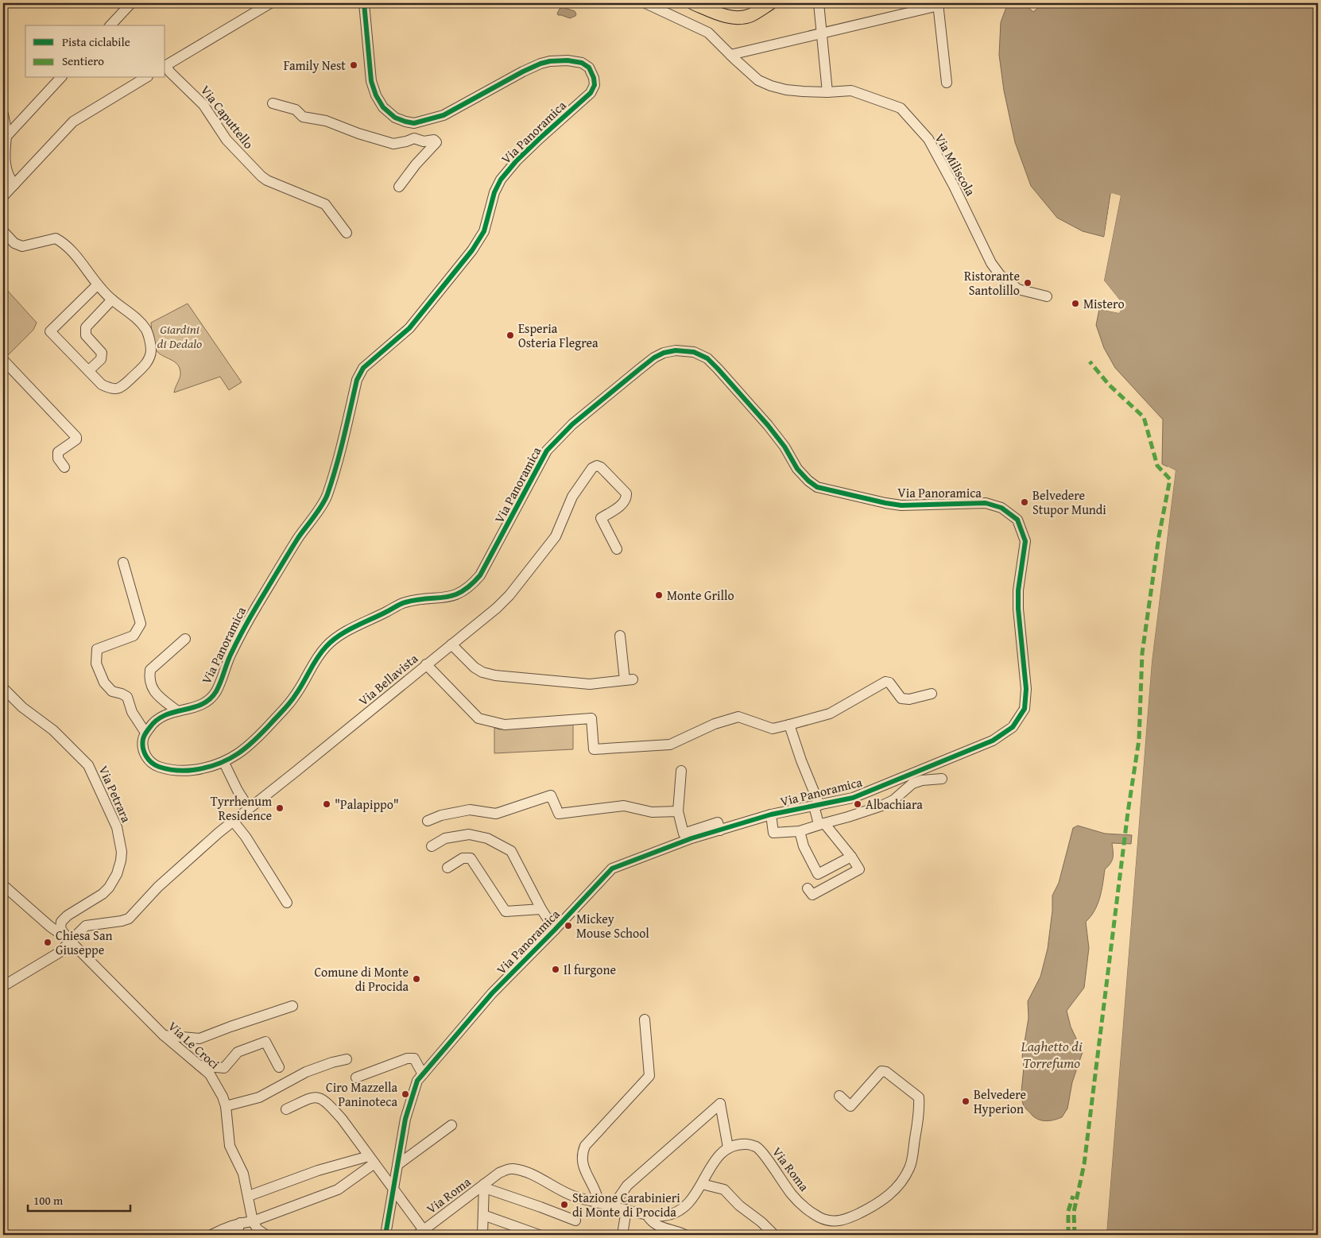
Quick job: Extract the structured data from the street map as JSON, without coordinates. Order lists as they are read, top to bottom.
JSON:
{
  "streets": {
    "street": [
      "Via Caputtello",
      "Via Panoramica",
      "Via Miliscola",
      "Via Bellavista",
      "Via Petrara",
      "Via Le Croci",
      "Via Roma"
    ]
  },
  "crossings": [
    ["Via Bellavista", "Via Petrara"],
    ["Via Bellavista", "Via Le Croci"],
    ["Via Petrara", "Via Le Croci"]
  ],
  "water": ["Laghetto di Torrefumo"],
  "parks": ["Giardini di Dedalo"],
  "places": [
    "Family Nest",
    "Ristorante Santolillo",
    "Mistero",
    "Esperia Osteria Flegrea",
    "Belvedere Stupor Mundi",
    "Monte Grillo",
    "\"Palapippo\"",
    "Albachiara",
    "Tyrrhenum Residence",
    "Mickey Mouse School",
    "Chiesa San Giuseppe",
    "Il furgone",
    "Comune di Monte di Procida",
    "Ciro Mazzella Paninoteca",
    "Belvedere Hyperion",
    "Stazione Carabinieri di Monte di Procida"
  ],
  "legend": ["Pista ciclabile", "Sentiero"],
  "scale_bar": "100 m"
}
